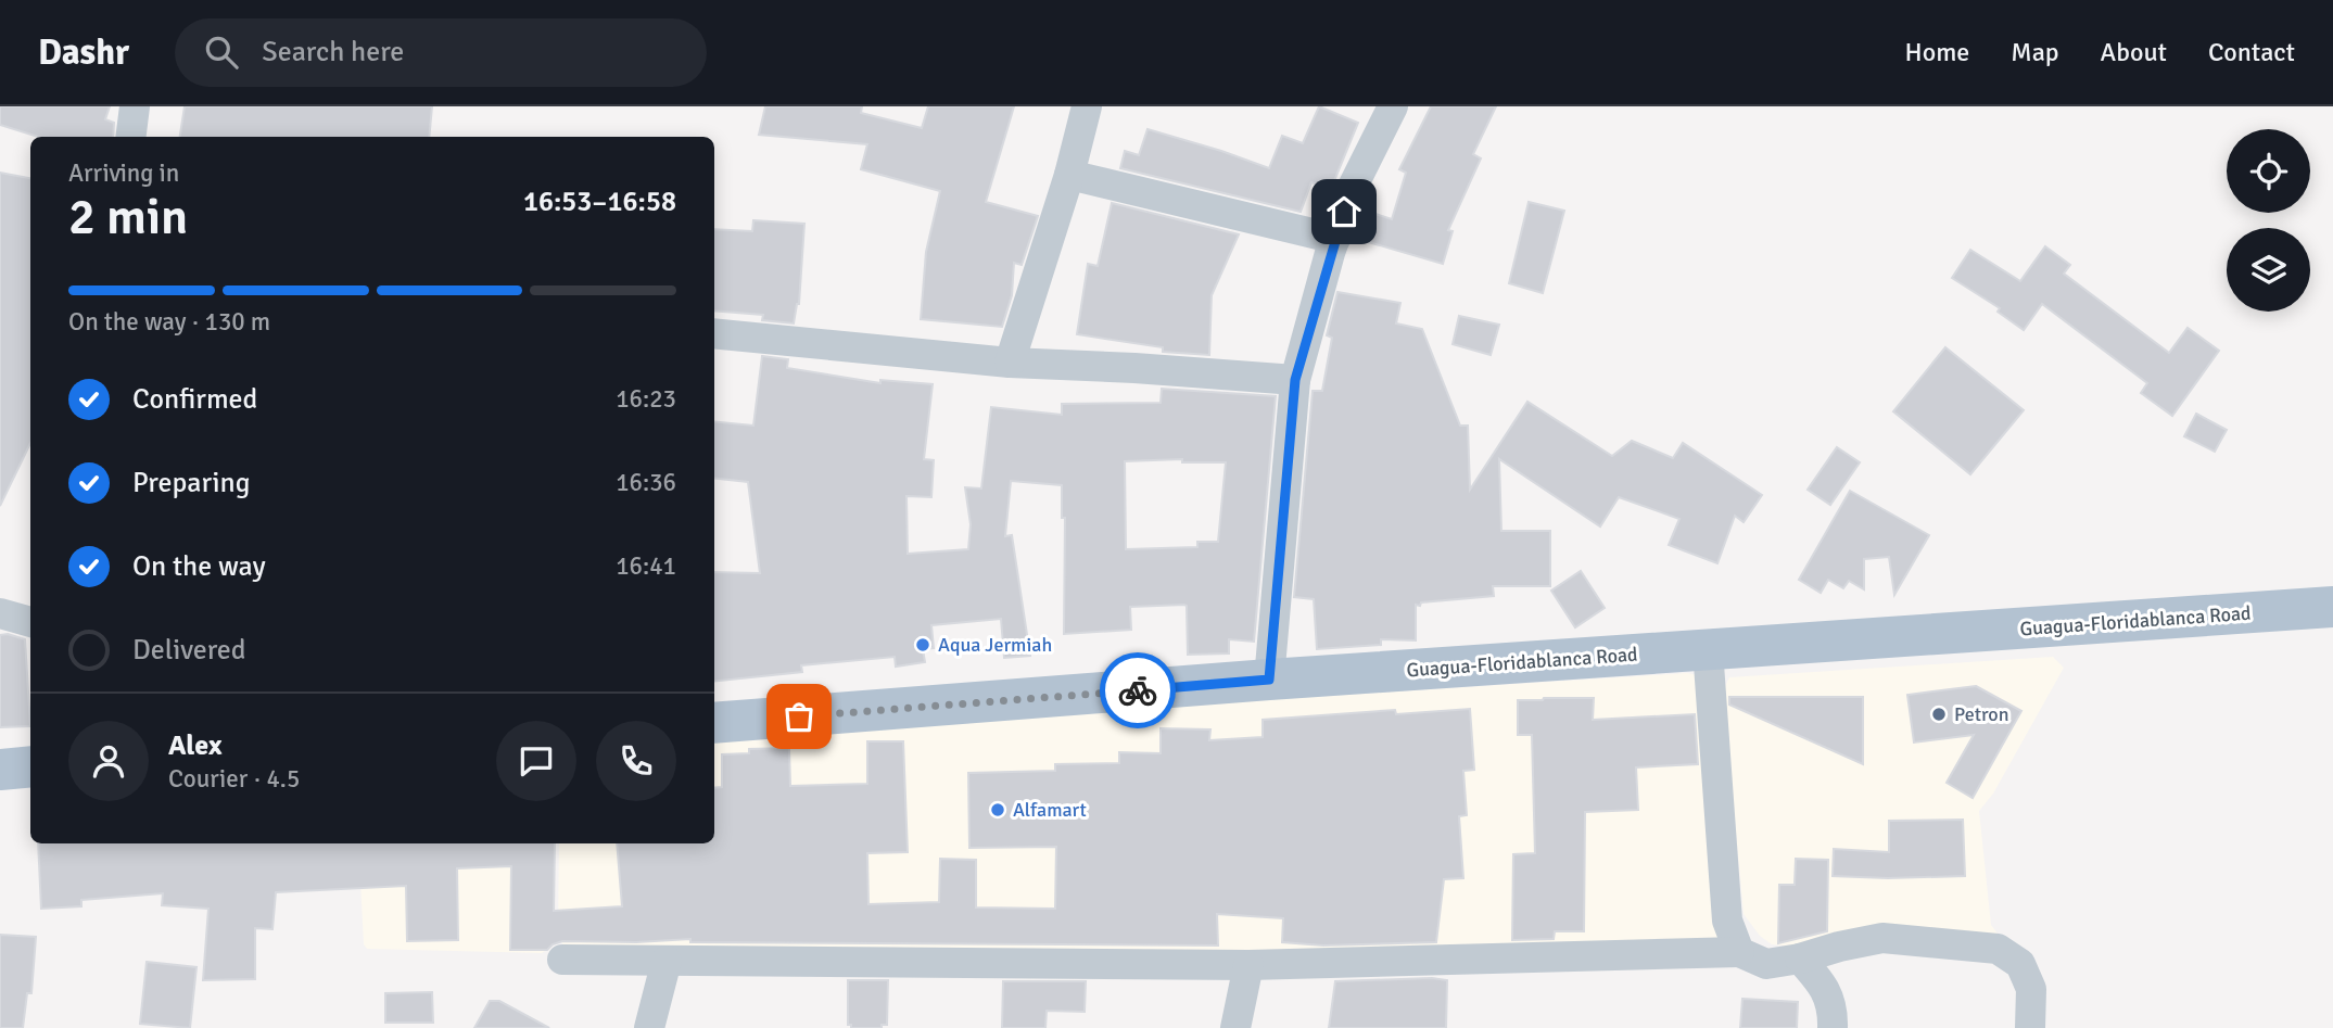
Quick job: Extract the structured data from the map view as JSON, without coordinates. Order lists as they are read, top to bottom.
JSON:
{
  "streets": {
    "main road": ["Guagua-Floridablanca Road"]
  },
  "places": ["Aqua Jermiah", "Petron", "Alfamart"],
  "page": {
    "header": "Dashr",
    "search": "Search here",
    "nav": [
      "Home",
      "Map",
      "About",
      "Contact"
    ],
    "heading": ["2 min", "Arriving in", "16:53–16:58"],
    "panel": ["Alex", "Courier · 4.5"],
    "bar": "On the way · 130 m",
    "list": [
      ["Confirmed", "16:23"],
      ["Preparing", "16:36"],
      ["On the way", "16:41"],
      "Delivered"
    ]
  }
}
